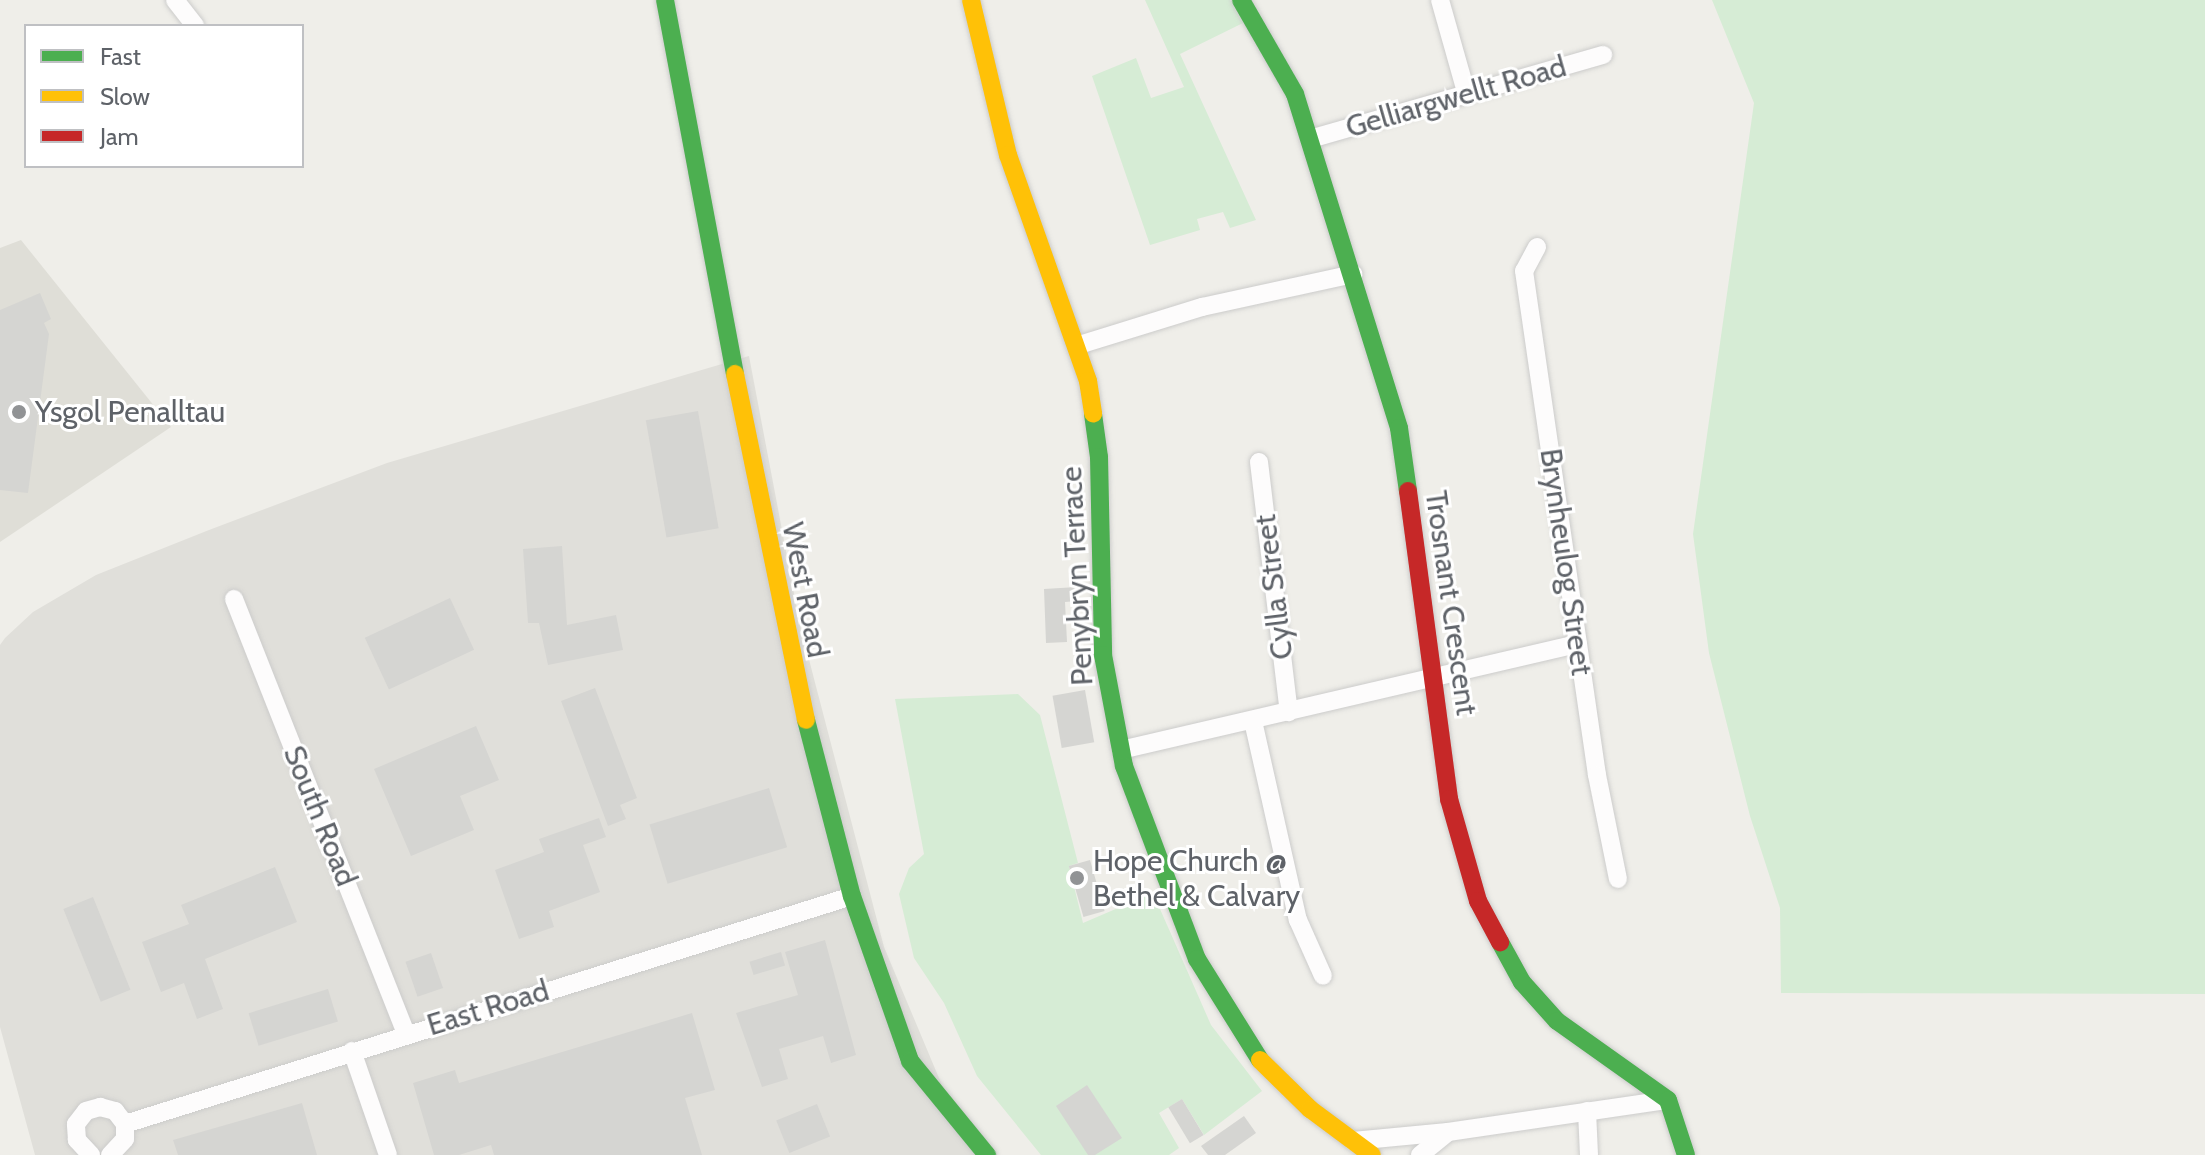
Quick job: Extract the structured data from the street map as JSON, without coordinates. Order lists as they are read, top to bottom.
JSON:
{
  "streets": {
    "street": [
      "Gelliargwellt Road",
      "Brynheulog Street",
      "Penybryn Terrace",
      "Cylla Street",
      "West Road",
      "Trosnant Crescent",
      "South Road",
      "East Road"
    ]
  },
  "crossings": [
    ["Gelliargwellt Road", "Trosnant Crescent"],
    ["West Road", "East Road"],
    ["South Road", "East Road"]
  ],
  "places": ["Ysgol Penalltau", "Hope Church @ Bethel & Calvary"],
  "legend": ["Fast", "Slow", "Jam"]
}
